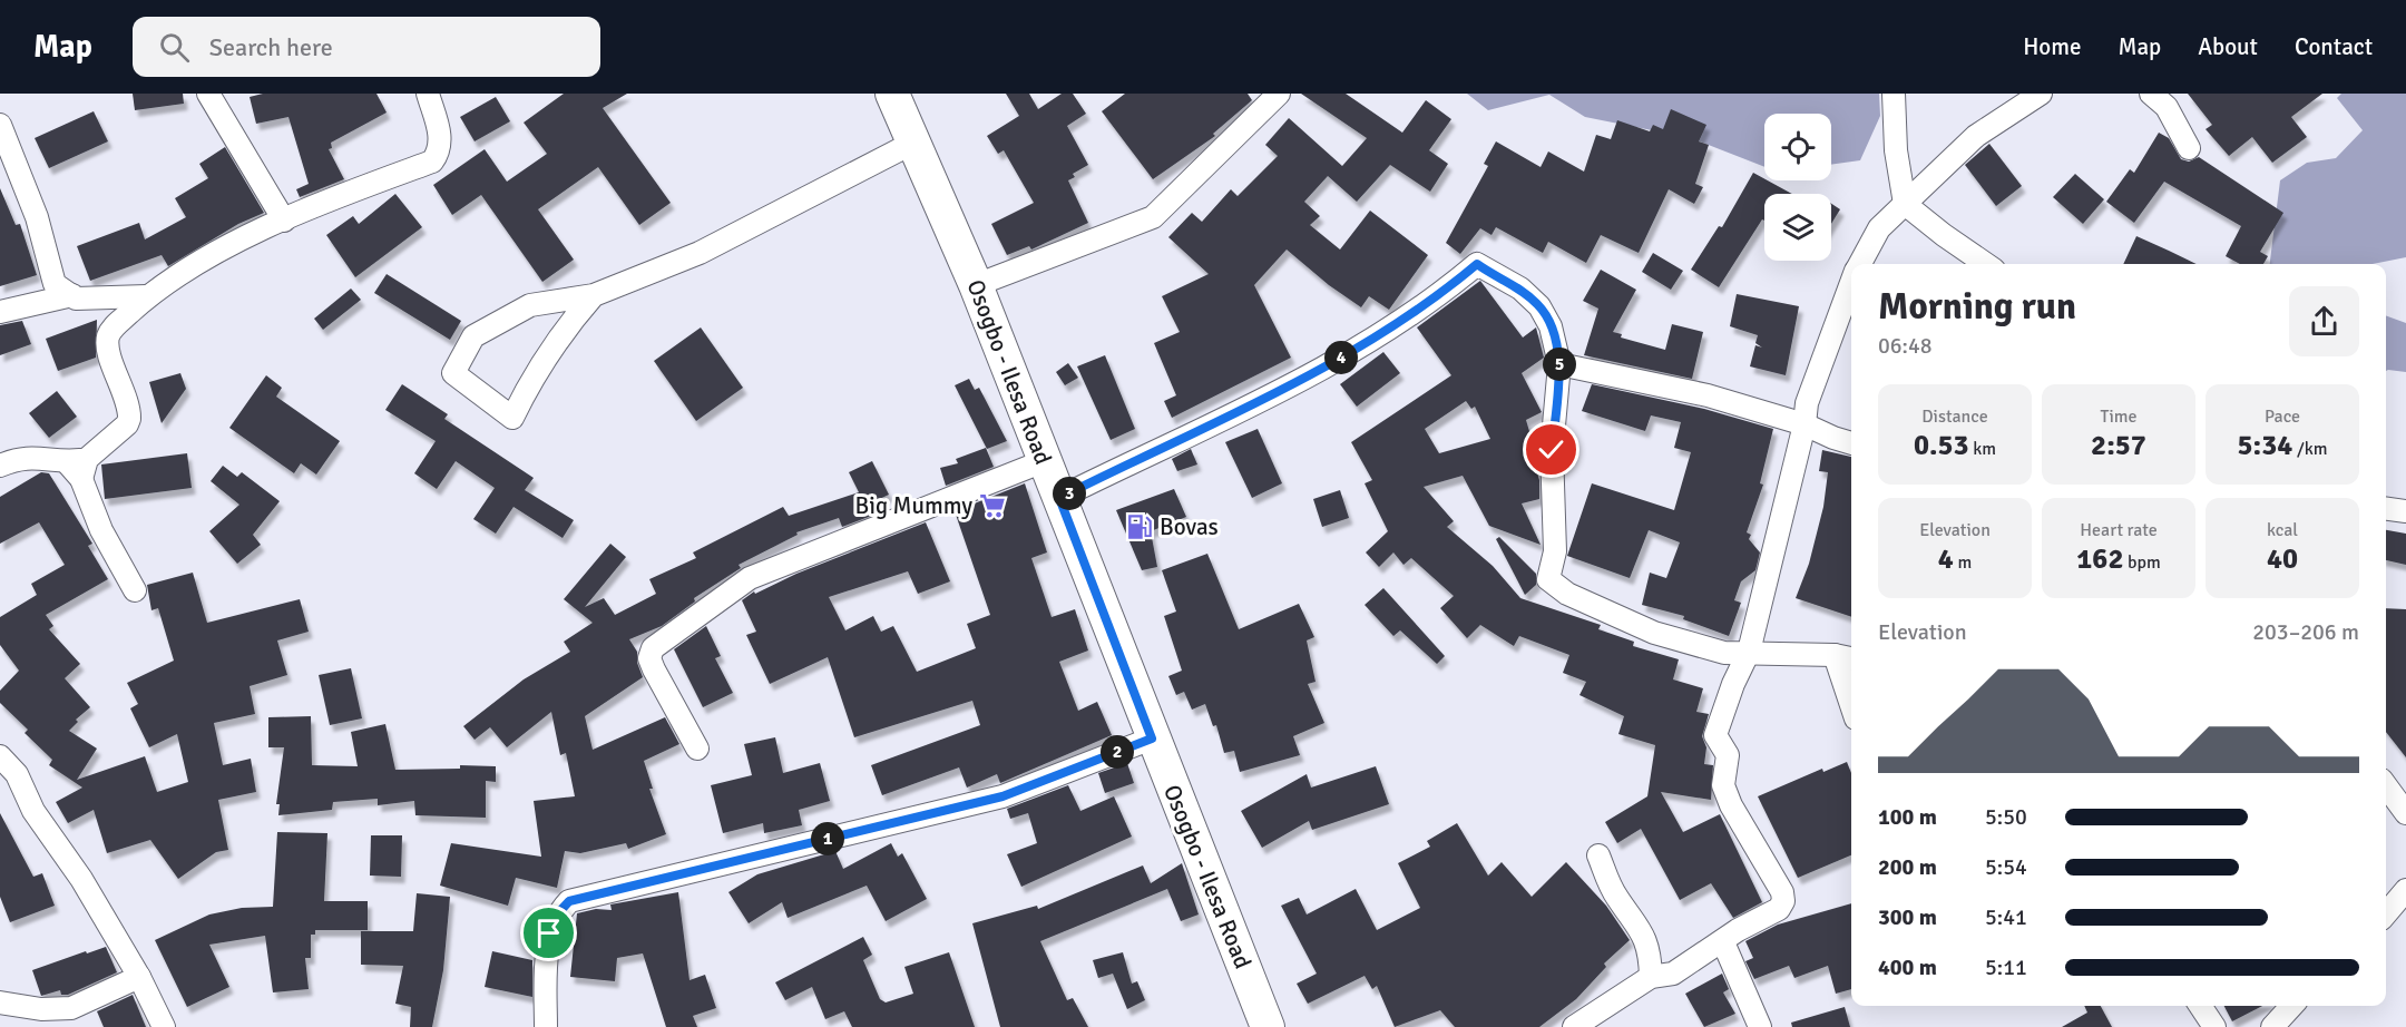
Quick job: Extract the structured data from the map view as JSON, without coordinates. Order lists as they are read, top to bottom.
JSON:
{
  "streets": {
    "main road": ["Osogbo - Ilesa Road"]
  },
  "places": {
    "supermarket": ["Big Mummy"],
    "fuel station": ["Bovas"]
  },
  "page": {
    "header": "Map",
    "search": "Search here",
    "nav": [
      "Home",
      "Map",
      "About",
      "Contact"
    ],
    "heading": ["Morning run", "06:48"],
    "pins": [
      "4",
      "5",
      "3",
      "2",
      "1"
    ],
    "stats": [
      ["Distance", "0.53 km"],
      ["Time", "2:57"],
      ["Pace", "5:34 /km"],
      ["Elevation", "4 m"],
      ["Heart rate", "162 bpm"],
      ["kcal", "40"]
    ],
    "chart": ["Elevation", "203–206 m"],
    "list": [
      {
        "name": "100 m",
        "note": "5:50"
      },
      {
        "name": "200 m",
        "note": "5:54"
      },
      {
        "name": "300 m",
        "note": "5:41"
      },
      {
        "name": "400 m",
        "note": "5:11"
      }
    ]
  }
}
